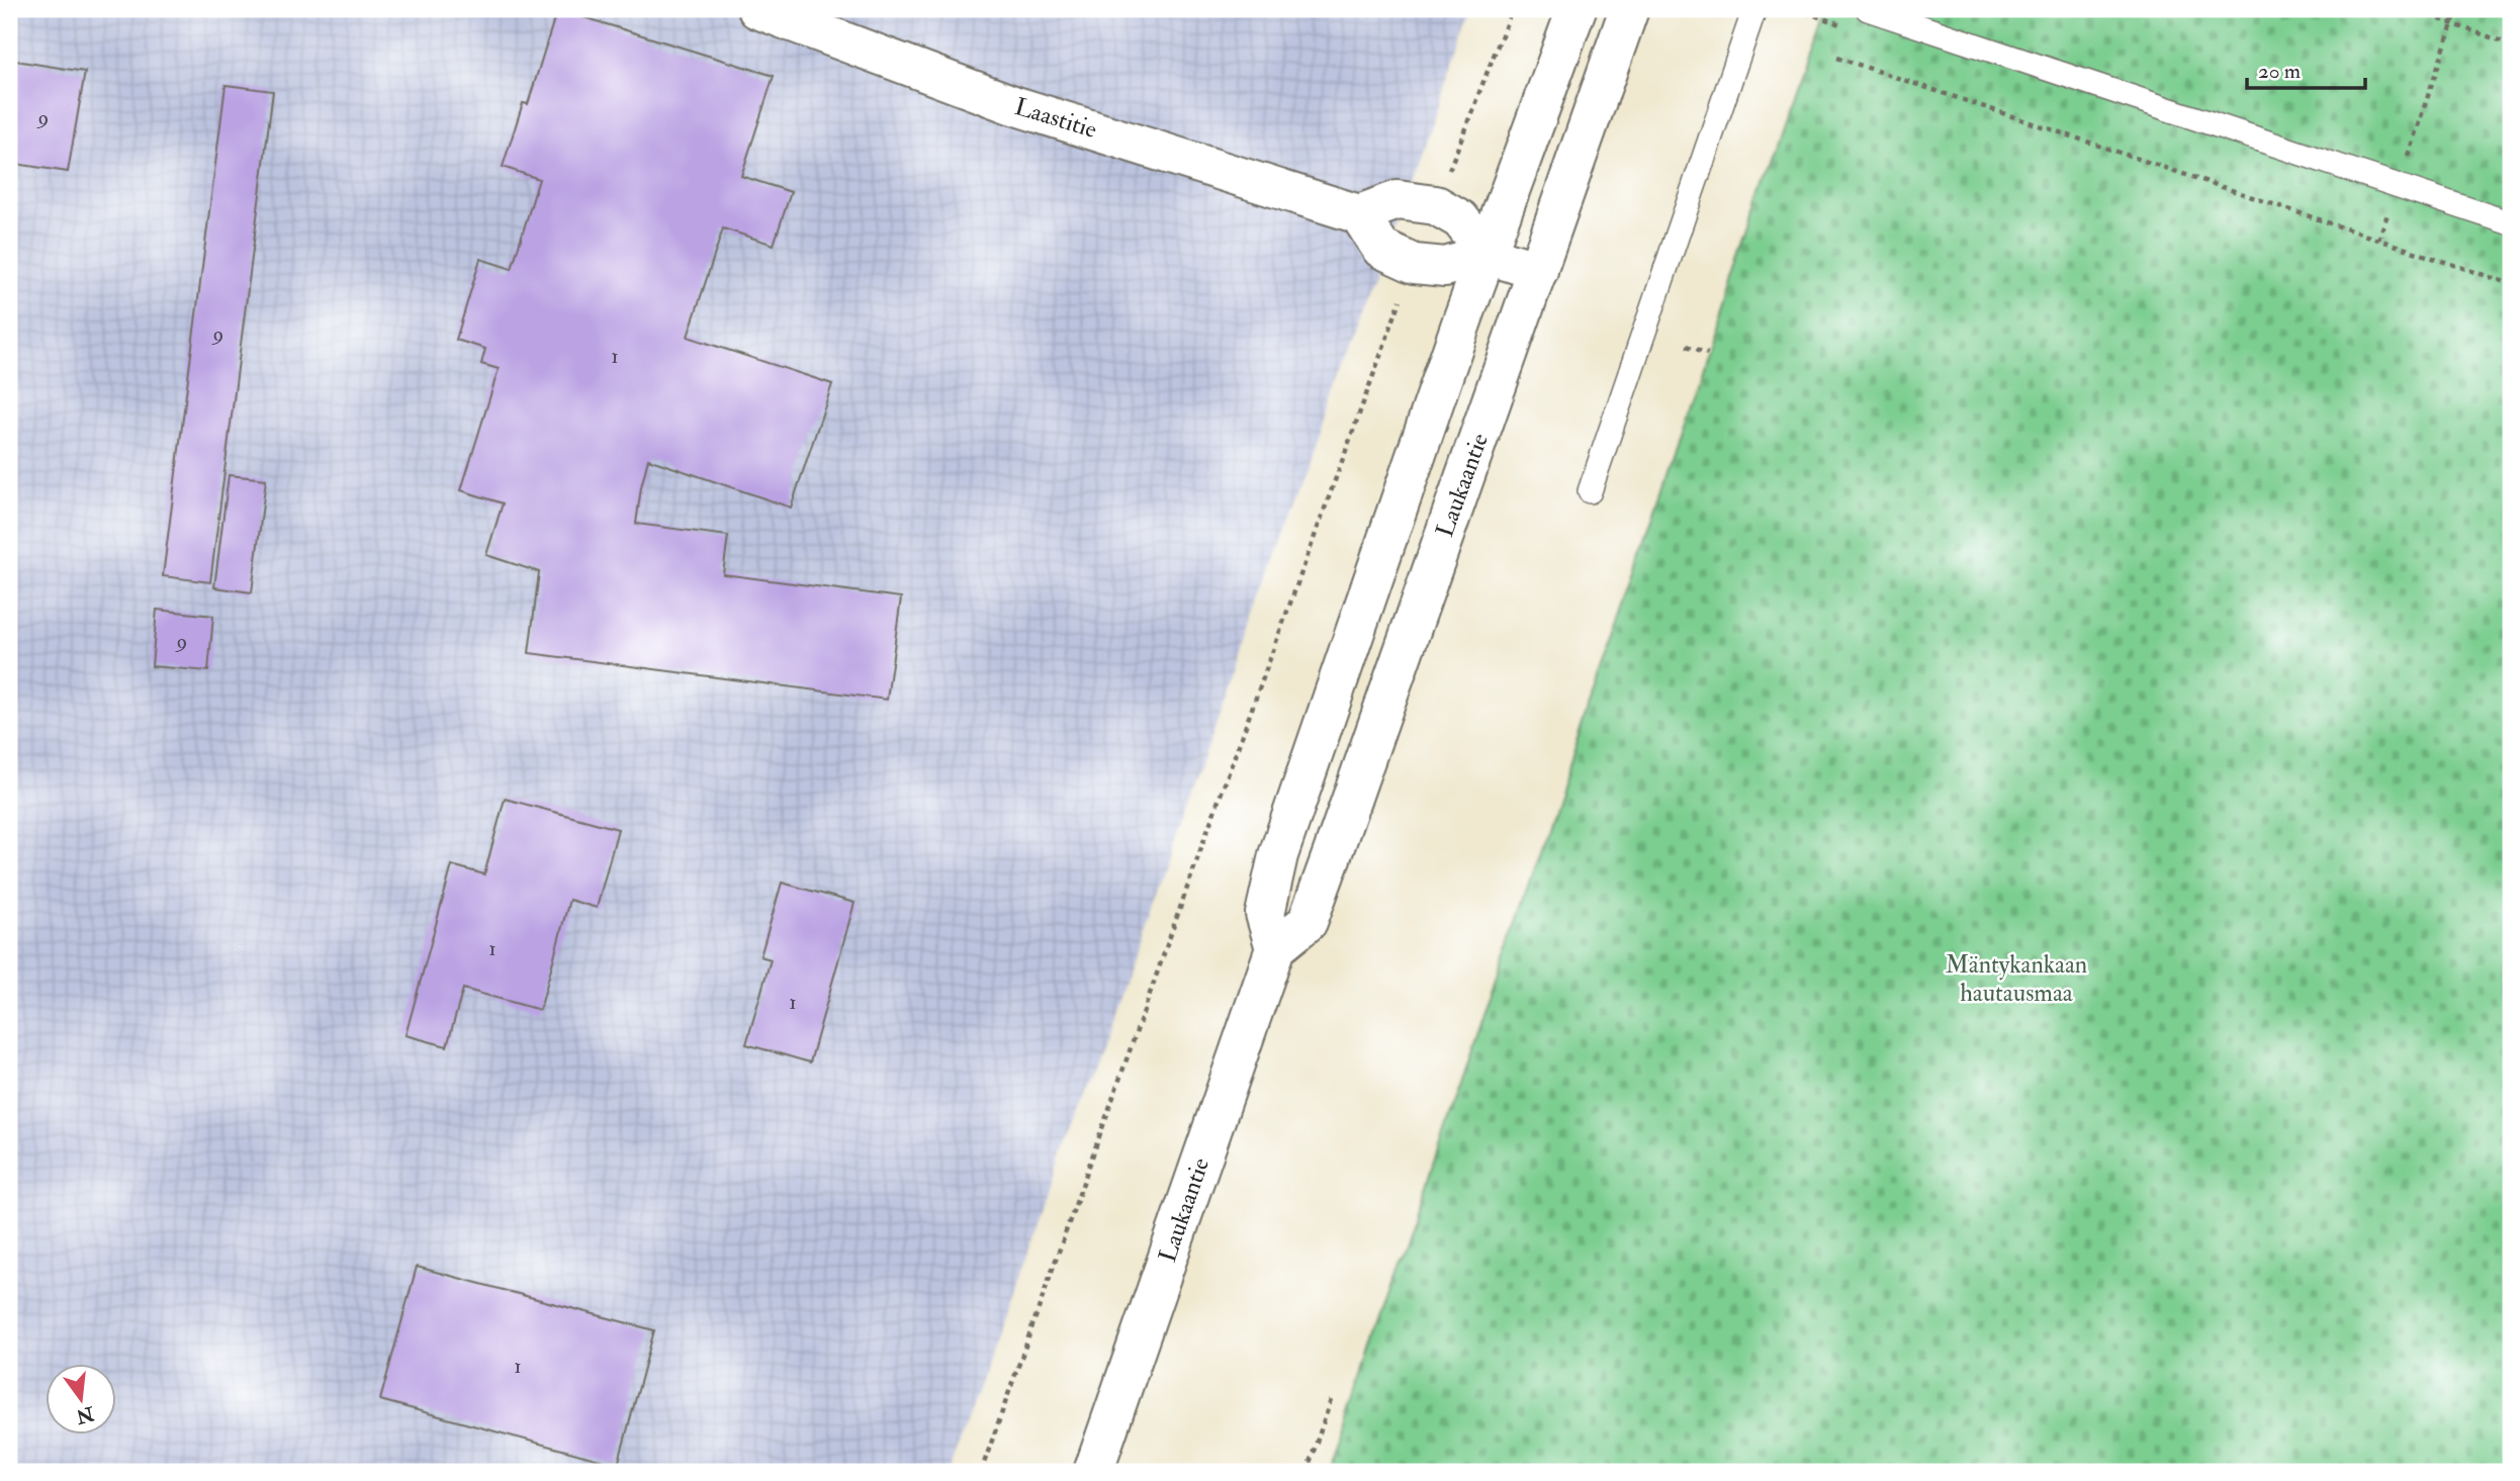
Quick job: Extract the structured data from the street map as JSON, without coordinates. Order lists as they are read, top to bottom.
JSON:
{
  "streets": {
    "main road": ["Laastitie", "Laukaantie"]
  },
  "parks": ["Mäntykankaan hautausmaa"],
  "house_numbers": [
    "9",
    "9",
    "1",
    "9",
    "1",
    "1",
    "1"
  ],
  "scale_bar": "20 m",
  "north": "bottom"
}
